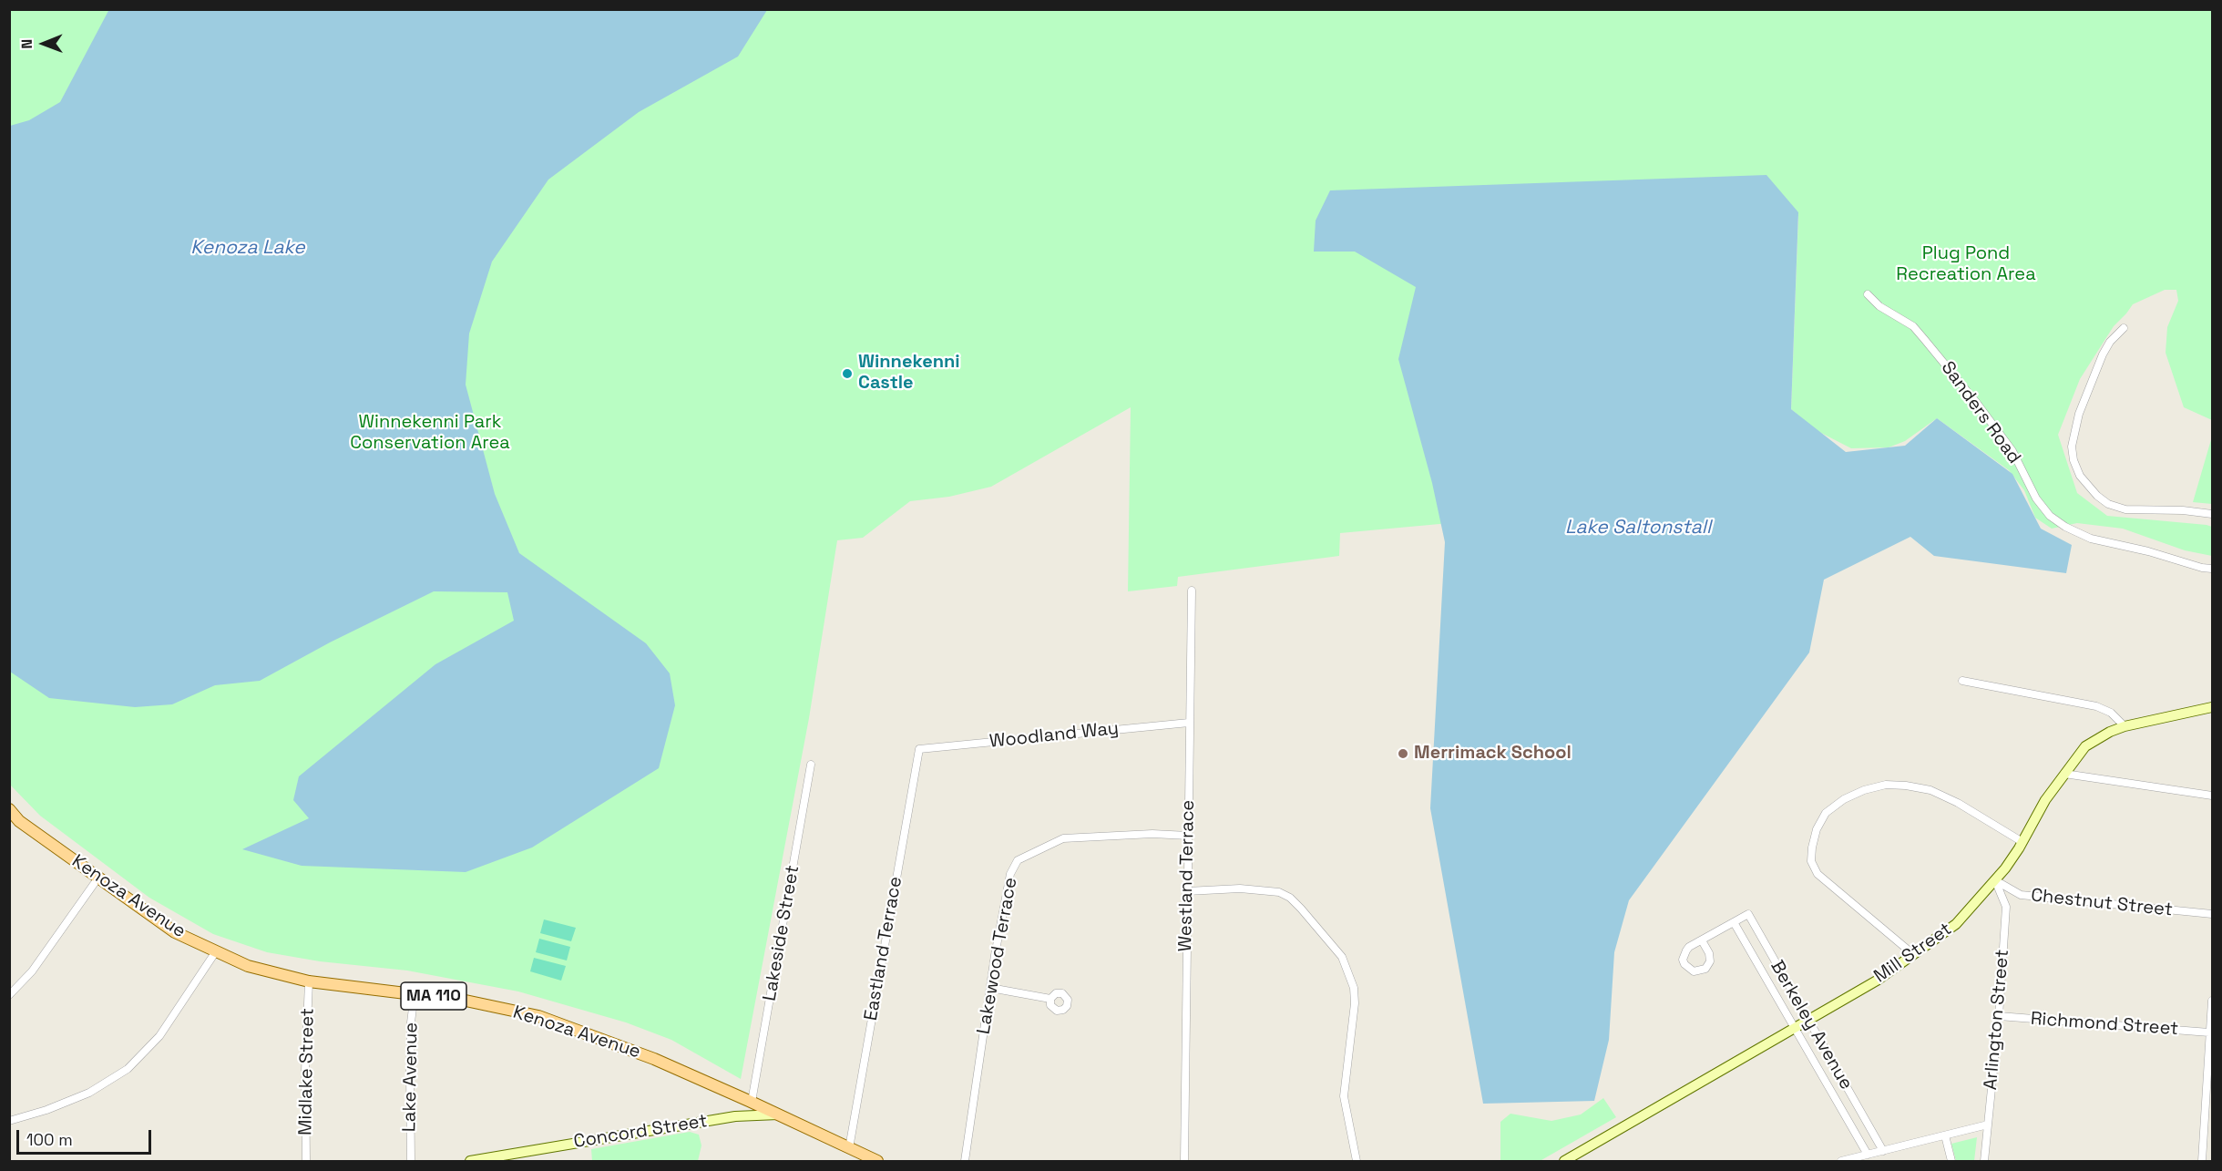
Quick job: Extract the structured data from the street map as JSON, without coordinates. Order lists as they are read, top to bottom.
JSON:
{
  "streets": {
    "main road": [
      "Kenoza Avenue",
      "Mill Street",
      "MA 110",
      "Concord Street"
    ],
    "street": [
      "Sanders Road",
      "Woodland Way",
      "Westland Terrace",
      "Chestnut Street",
      "Lakeside Street",
      "Eastland Terrace",
      "Lakewood Terrace",
      "Arlington Street",
      "Richmond Street",
      "Berkeley Avenue",
      "Midlake Street",
      "Lake Avenue"
    ]
  },
  "crossings": [
    ["Woodland Way", "Westland Terrace"],
    ["Woodland Way", "Eastland Terrace"],
    ["Westland Terrace", "Lakewood Terrace"],
    ["Kenoza Avenue", "Lakeside Street"],
    ["Kenoza Avenue", "Eastland Terrace"],
    ["Kenoza Avenue", "Midlake Street"],
    ["Kenoza Avenue", "Lake Avenue"],
    ["Kenoza Avenue", "Concord Street"],
    ["Chestnut Street", "Mill Street"],
    ["Chestnut Street", "Arlington Street"],
    ["Mill Street", "Arlington Street"],
    ["Mill Street", "Berkeley Avenue"],
    ["Arlington Street", "Richmond Street"]
  ],
  "water": ["Kenoza Lake", "Lake Saltonstall"],
  "parks": ["Plug Pond Recreation Area", "Winnekenni Park Conservation Area"],
  "places": ["Winnekenni Castle", "Merrimack School"],
  "scale_bar": "100 m",
  "north": "left"
}
